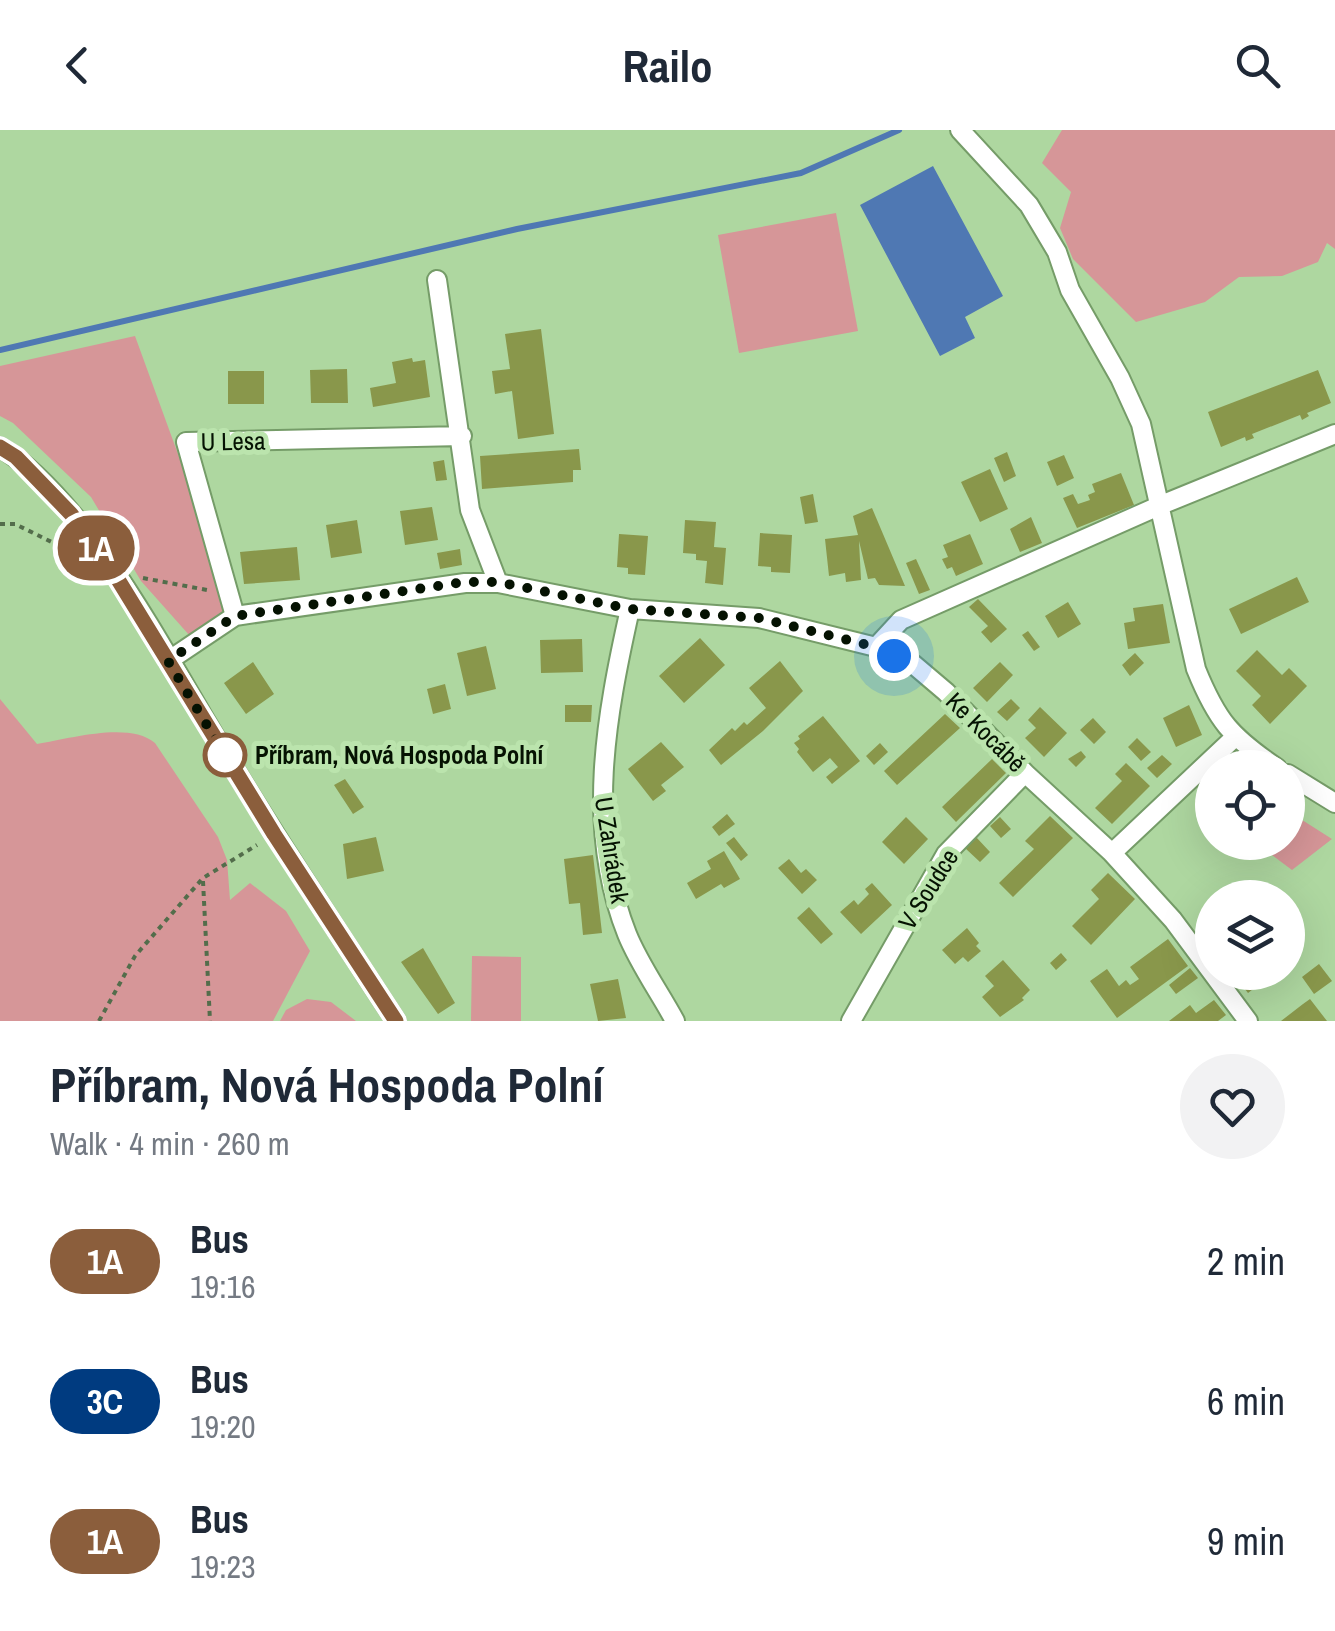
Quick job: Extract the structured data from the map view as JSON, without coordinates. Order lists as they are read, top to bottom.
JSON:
{
  "streets": {
    "street": [
      "U Lesa",
      "Ke Kocábě",
      "U Zahrádek",
      "V Soudce"
    ]
  },
  "crossings": [
    ["U Lesa", "Ke Kocábě"],
    ["Ke Kocábě", "U Zahrádek"],
    ["Ke Kocábě", "V Soudce"]
  ],
  "places": ["Příbram, Nová Hospoda Polní"],
  "lines": ["bus line 1A"],
  "page": {
    "header": "Railo",
    "on_map": "1A",
    "heading": ["Příbram, Nová Hospoda Polní", "Walk · 4 min · 260 m"],
    "list": [
      {
        "mark": "1A",
        "name": "Bus",
        "note": "19:16",
        "value": "2 min"
      },
      {
        "mark": "3C",
        "name": "Bus",
        "note": "19:20",
        "value": "6 min"
      },
      {
        "mark": "1A",
        "name": "Bus",
        "note": "19:23",
        "value": "9 min"
      }
    ]
  }
}
